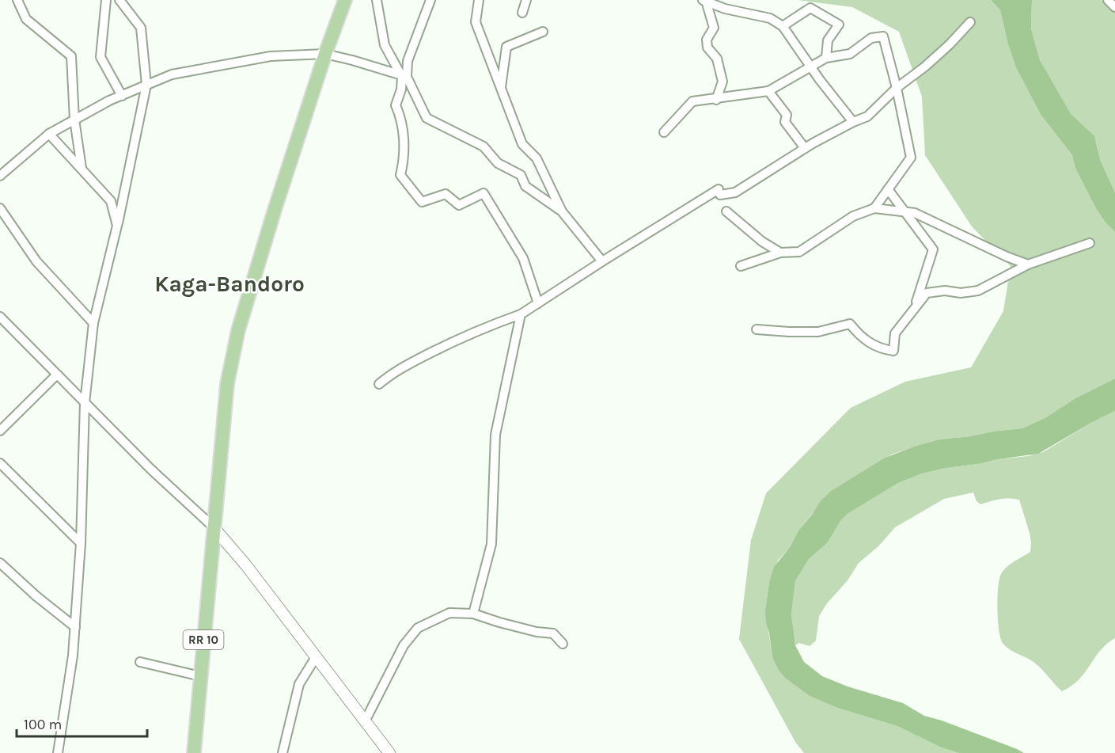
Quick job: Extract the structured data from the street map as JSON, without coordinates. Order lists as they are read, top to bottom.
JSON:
{
  "streets": {
    "main road": ["RR 10"]
  },
  "districts": ["Kaga-Bandoro"],
  "scale_bar": "100 m"
}
